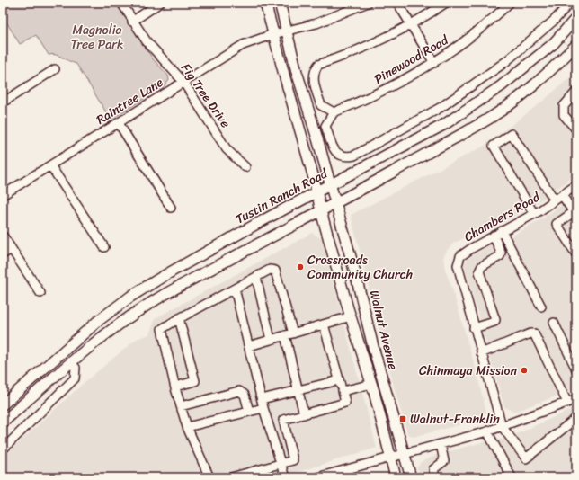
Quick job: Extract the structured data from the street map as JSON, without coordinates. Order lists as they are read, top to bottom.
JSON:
{
  "streets": {
    "main road": ["Tustin Ranch Road", "Walnut Avenue"],
    "street": [
      "Pinewood Road",
      "Fig Tree Drive",
      "Raintree Lane",
      "Chambers Road"
    ]
  },
  "crossings": [
    ["Fig Tree Drive", "Raintree Lane"],
    ["Raintree Lane", "Walnut Avenue"],
    ["Tustin Ranch Road", "Walnut Avenue"]
  ],
  "parks": ["Magnolia Tree Park"],
  "places": {
    "other": ["Crossroads Community Church", "Chinmaya Mission"],
    "transit": ["Walnut-Franklin"]
  }
}
